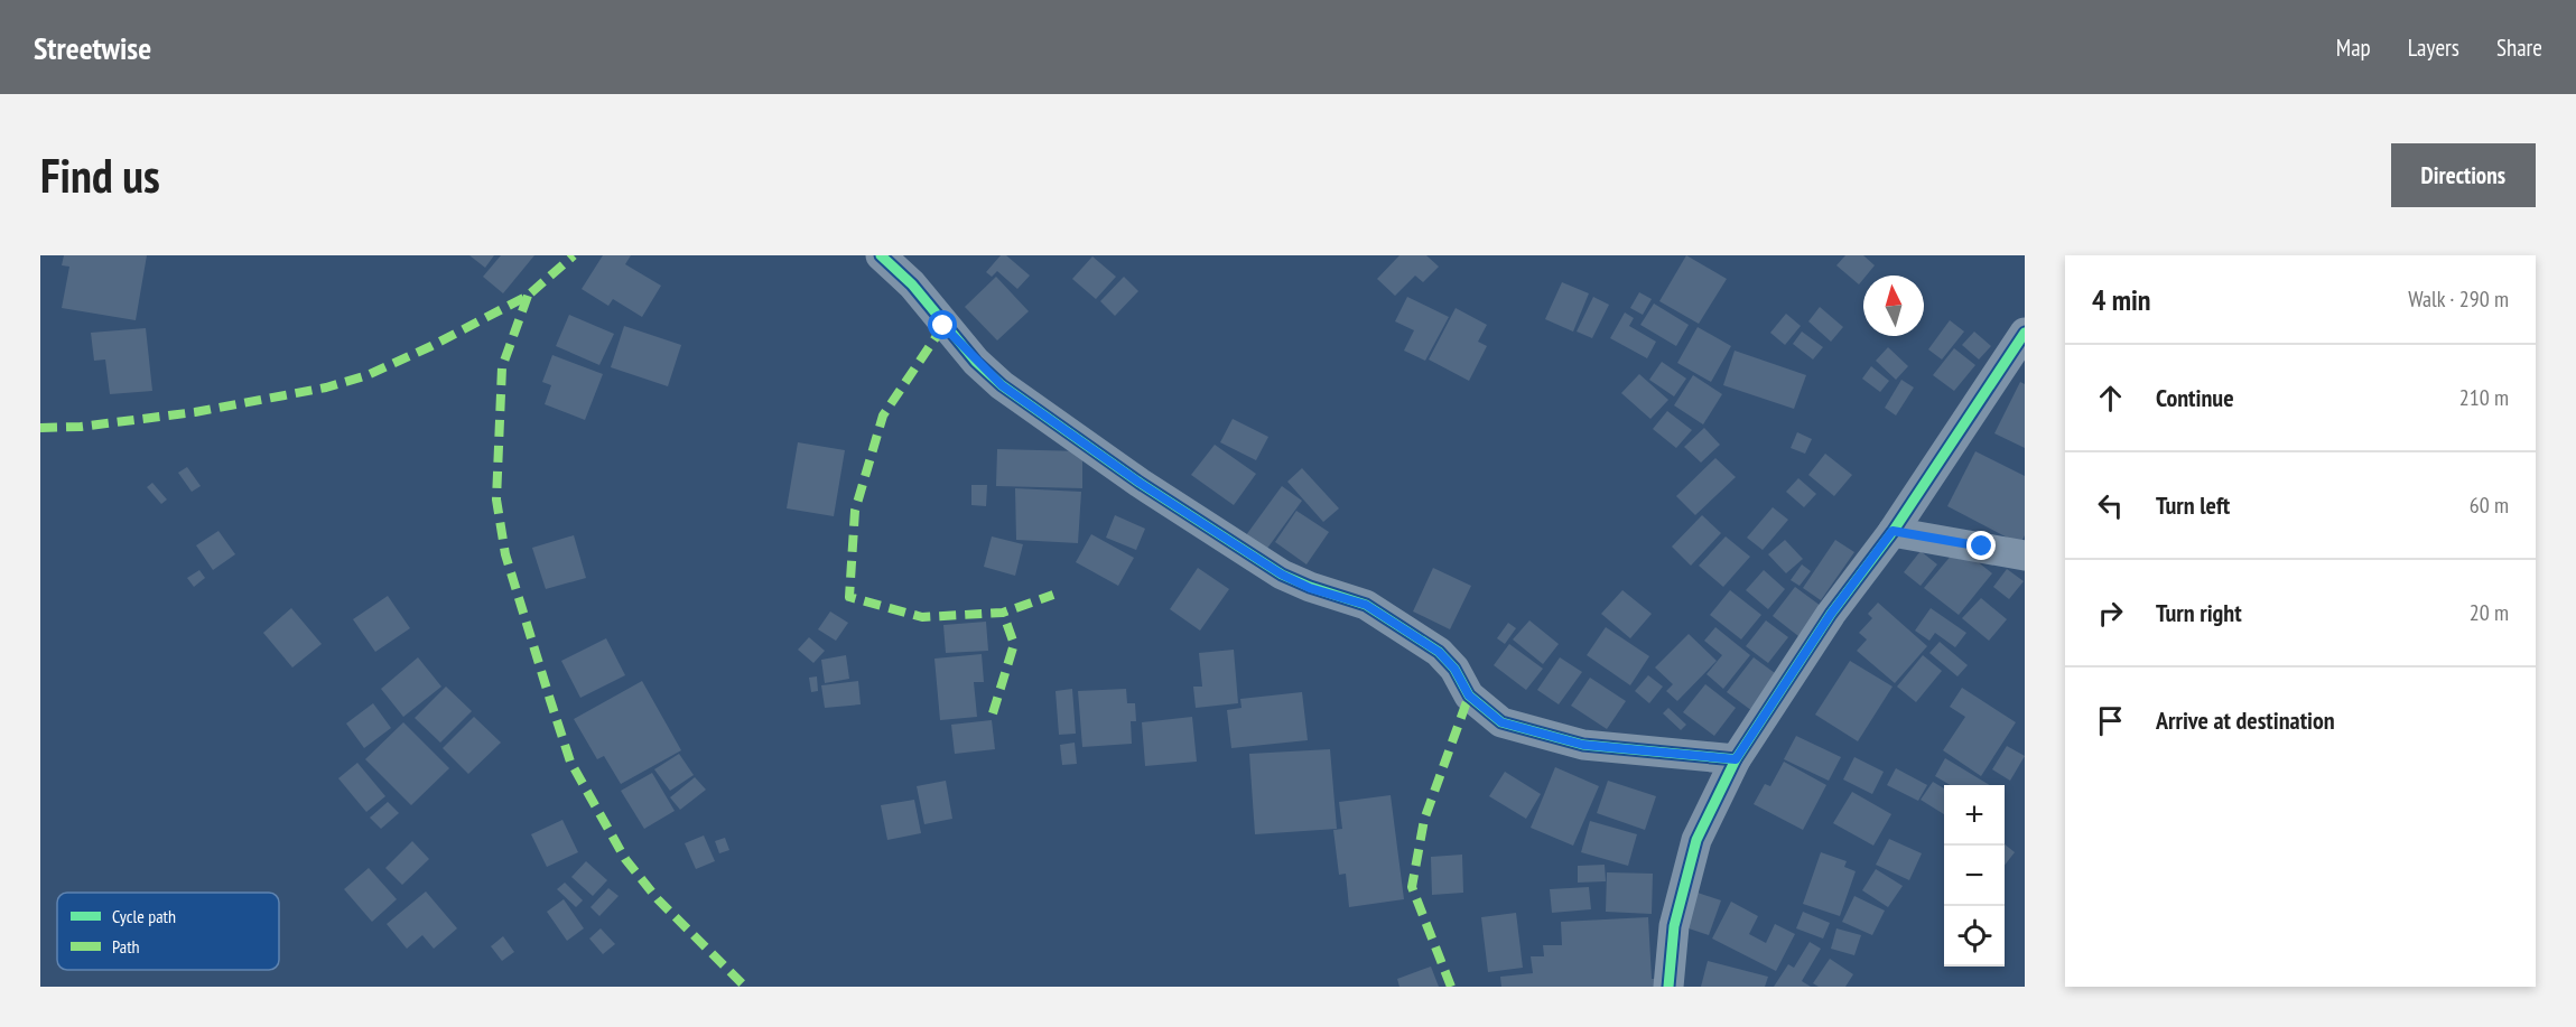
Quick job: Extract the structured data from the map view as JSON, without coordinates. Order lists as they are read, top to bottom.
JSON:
{
  "legend": ["Cycle path", "Path"],
  "north": "top",
  "page": {
    "header": "Streetwise",
    "nav": ["Map", "Layers", "Share"],
    "buttons": "Directions",
    "title": "Find us",
    "heading": ["4 min", "Walk · 290 m"],
    "list": [
      ["Continue", "210 m"],
      ["Turn left", "60 m"],
      ["Turn right", "20 m"],
      "Arrive at destination"
    ],
    "map_buttons": ["+", "−"]
  }
}
